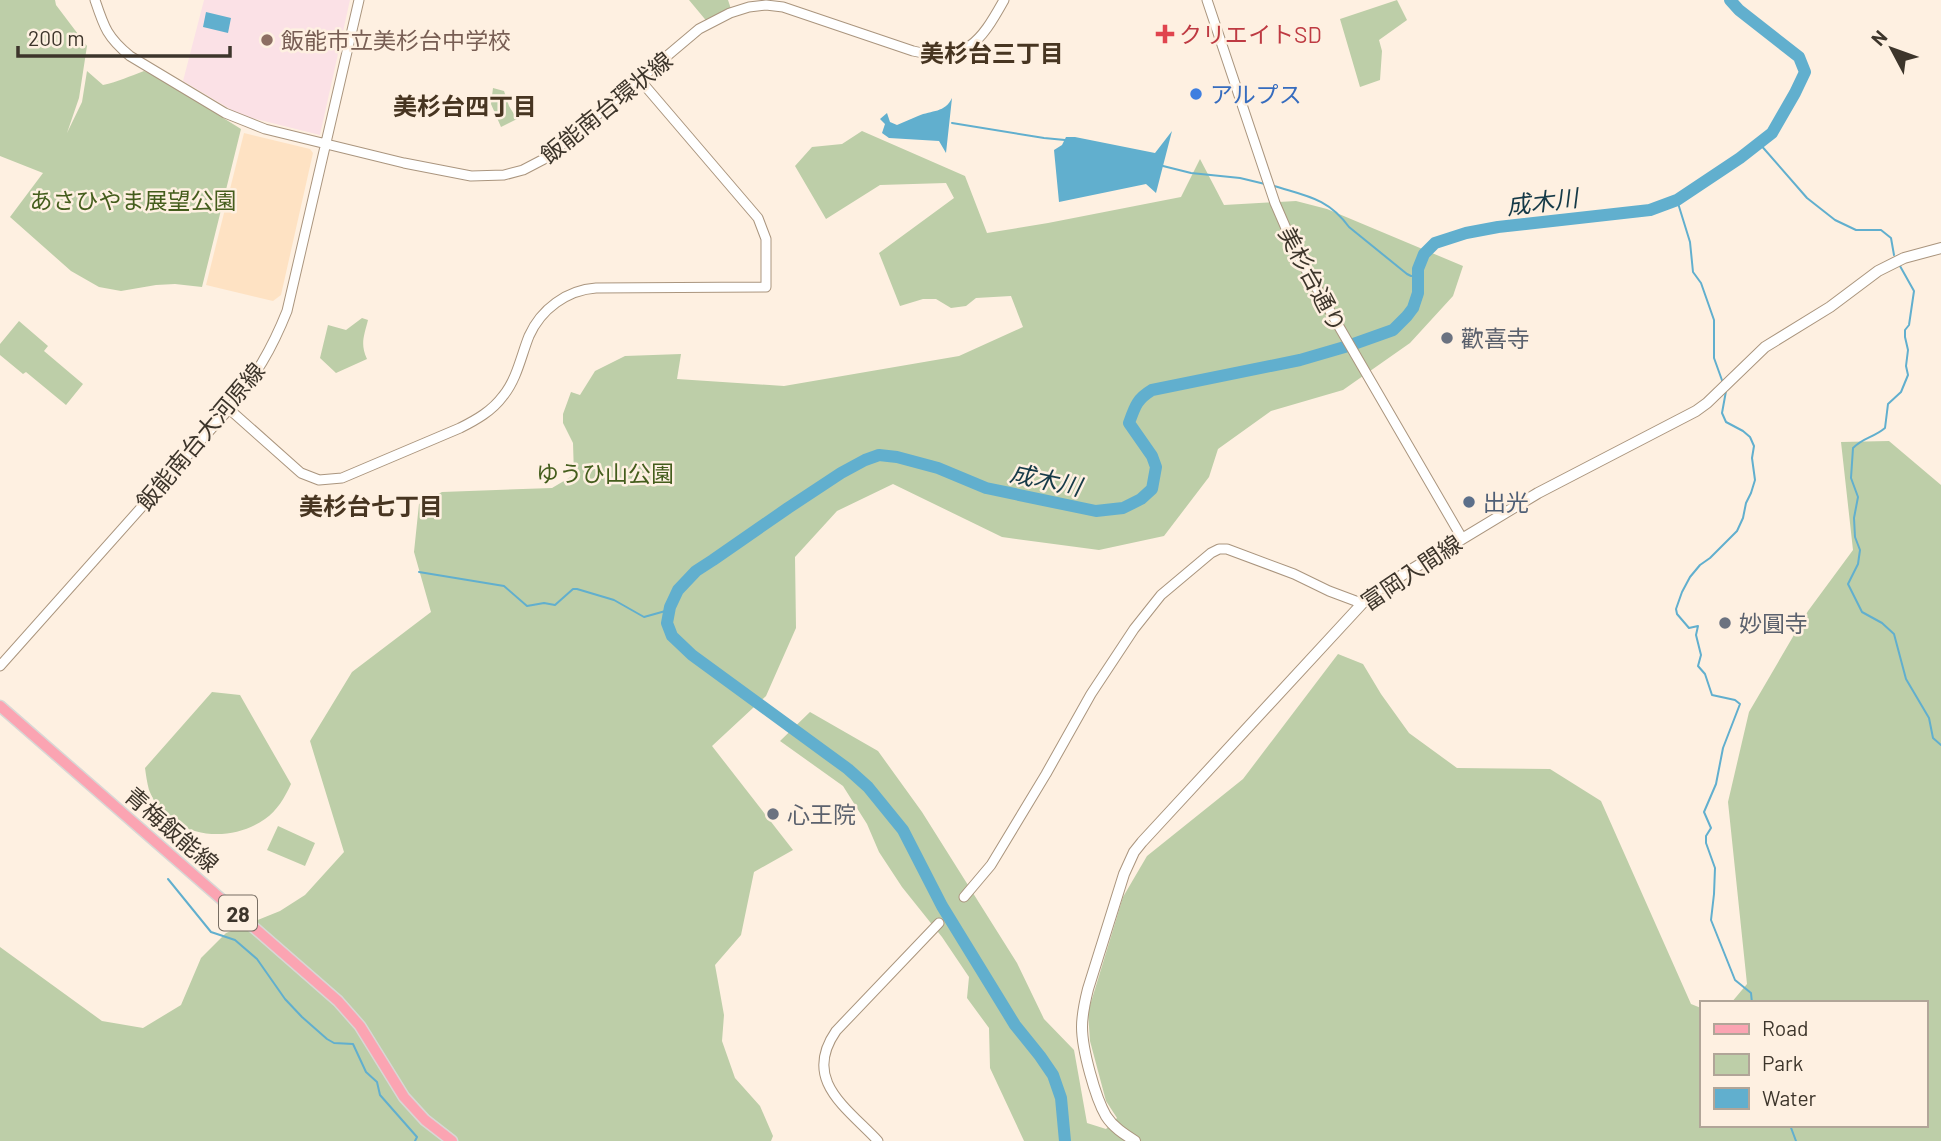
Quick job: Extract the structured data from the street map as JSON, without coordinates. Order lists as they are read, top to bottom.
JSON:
{
  "streets": {
    "main road": ["富岡入間線", "青梅飯能線", "28"],
    "street": ["飯能南台環状線", "美杉台通り", "飯能南台大河原線"]
  },
  "crossings": [
    ["飯能南台環状線", "飯能南台大河原線"],
    ["美杉台通り", "富岡入間線"]
  ],
  "districts": ["美杉台三丁目", "美杉台四丁目", "美杉台七丁目"],
  "water": ["成木川"],
  "parks": ["あさひやま展望公園", "ゆうひ山公園"],
  "places": {
    "health": ["クリエイトSD"],
    "other": [
      "飯能市立美杉台中学校",
      "アルプス",
      "歡喜寺",
      "出光",
      "妙圓寺",
      "心王院"
    ]
  },
  "legend": ["Road", "Park", "Water"],
  "scale_bar": "200 m",
  "north": "top left"
}
